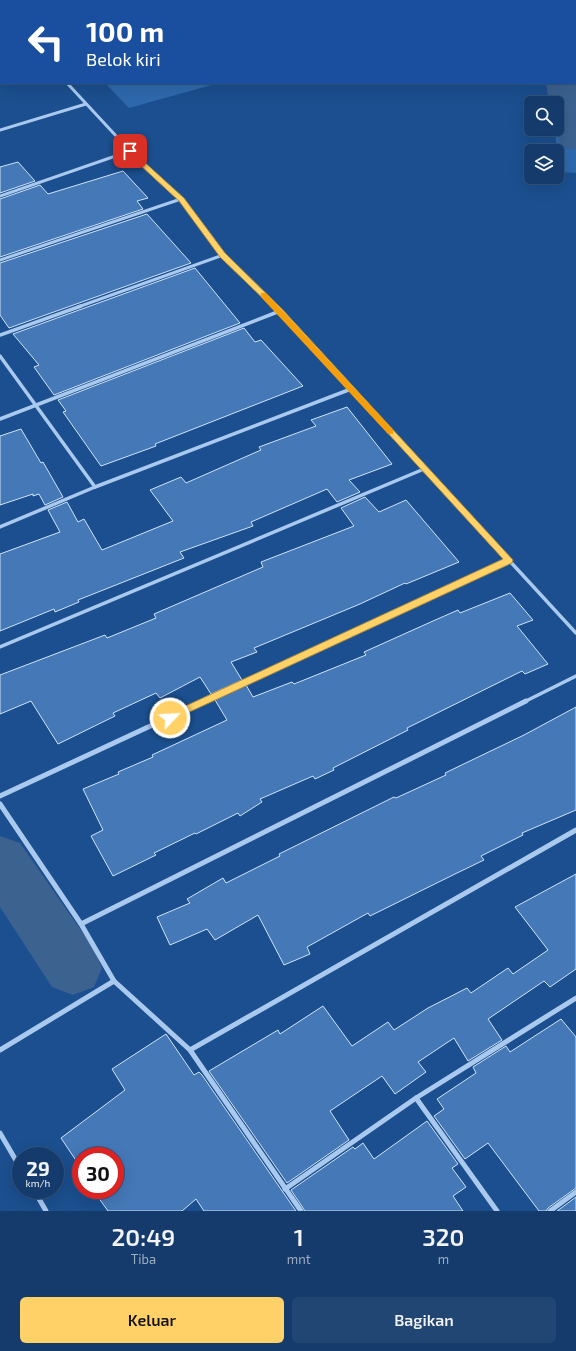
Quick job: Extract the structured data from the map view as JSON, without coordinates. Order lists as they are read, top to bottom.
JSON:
{
  "page": {
    "turn": ["100 m", "Belok kiri"],
    "speed": "29 km/h",
    "limit": "30",
    "eta": [
      "20:49",
      "Tiba",
      "1",
      "mnt",
      "320",
      "m"
    ],
    "buttons": ["Keluar", "Bagikan"]
  }
}
